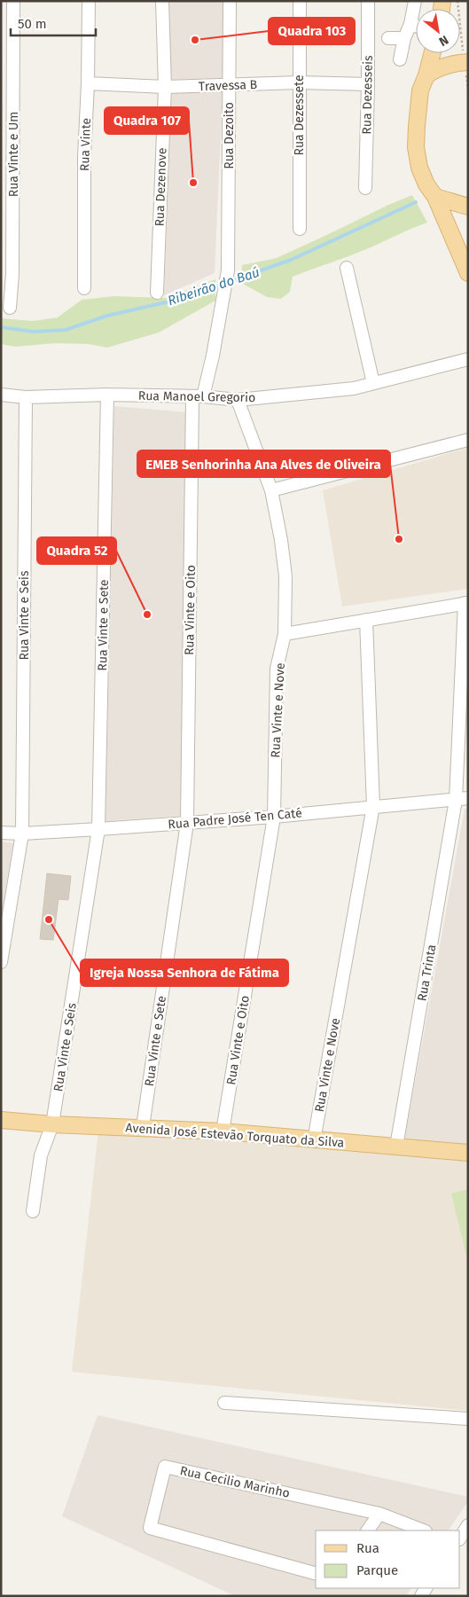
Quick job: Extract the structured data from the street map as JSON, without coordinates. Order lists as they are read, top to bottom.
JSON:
{
  "streets": {
    "main road": ["Avenida José Estevão Torquato da Silva"],
    "street": [
      "Travessa B",
      "Rua Dezesseis",
      "Rua Dezessete",
      "Rua Dezoito",
      "Rua Vinte",
      "Rua Vinte e Um",
      "Rua Dezenove",
      "Rua Manoel Gregorio",
      "Rua Vinte e Oito",
      "Rua Vinte e Seis",
      "Rua Vinte e Sete",
      "Rua Vinte e Nove",
      "Rua Padre José Ten Caté",
      "Rua Trinta",
      "Rua Cecilio Marinho"
    ]
  },
  "crossings": [
    ["Travessa B", "Rua Dezesseis"],
    ["Travessa B", "Rua Dezessete"],
    ["Travessa B", "Rua Dezoito"],
    ["Travessa B", "Rua Vinte"],
    ["Travessa B", "Rua Dezenove"],
    ["Rua Dezoito", "Rua Manoel Gregorio"],
    ["Rua Dezoito", "Rua Vinte e Oito"],
    ["Rua Manoel Gregorio", "Rua Vinte e Oito"],
    ["Rua Manoel Gregorio", "Rua Vinte e Seis"],
    ["Rua Manoel Gregorio", "Rua Vinte e Sete"],
    ["Rua Manoel Gregorio", "Rua Vinte e Nove"],
    ["Rua Vinte e Oito", "Rua Vinte e Sete"],
    ["Rua Vinte e Oito", "Rua Vinte e Nove"],
    ["Rua Vinte e Oito", "Rua Padre José Ten Caté"],
    ["Rua Vinte e Oito", "Avenida José Estevão Torquato da Silva"],
    ["Rua Vinte e Seis", "Rua Vinte e Sete"],
    ["Rua Vinte e Seis", "Rua Padre José Ten Caté"],
    ["Rua Vinte e Seis", "Avenida José Estevão Torquato da Silva"],
    ["Rua Vinte e Sete", "Rua Padre José Ten Caté"],
    ["Rua Vinte e Sete", "Avenida José Estevão Torquato da Silva"],
    ["Rua Vinte e Nove", "Rua Padre José Ten Caté"],
    ["Rua Vinte e Nove", "Avenida José Estevão Torquato da Silva"],
    ["Rua Padre José Ten Caté", "Rua Trinta"],
    ["Rua Trinta", "Avenida José Estevão Torquato da Silva"]
  ],
  "water": ["Ribeirão do Baú"],
  "places": [
    "Quadra 103",
    "Quadra 107",
    "EMEB Senhorinha Ana Alves de Oliveira",
    "Quadra 52",
    "Igreja Nossa Senhora de Fátima"
  ],
  "legend": ["Rua", "Parque"],
  "scale_bar": "50 m",
  "north": "bottom right"
}
